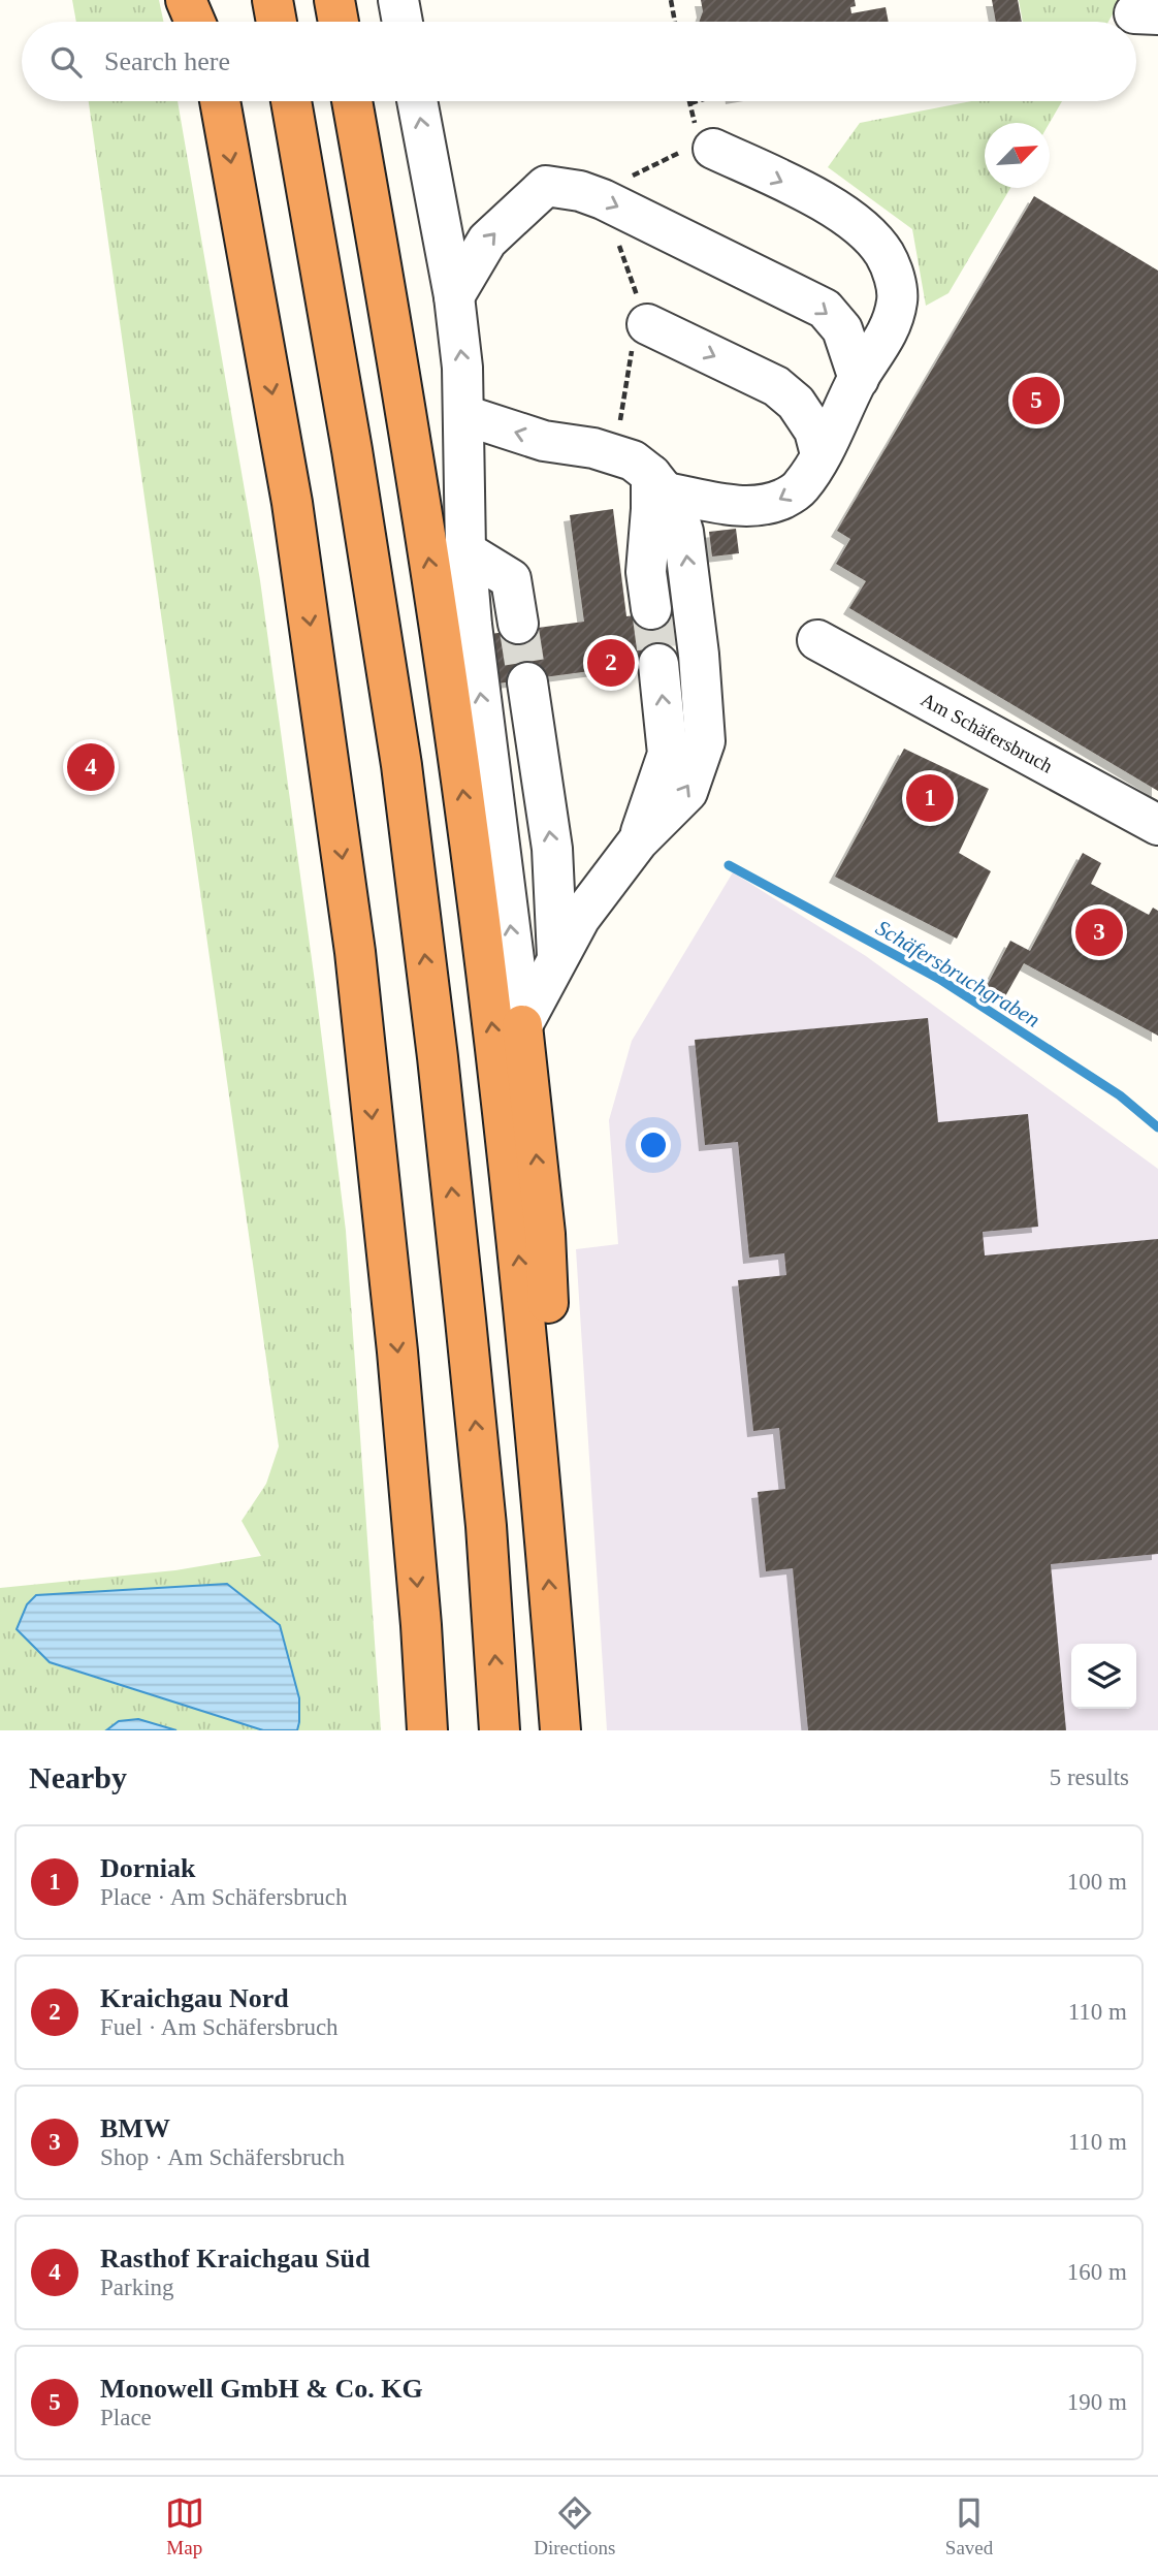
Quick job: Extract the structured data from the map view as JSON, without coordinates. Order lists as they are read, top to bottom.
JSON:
{
  "streets": {
    "street": ["Am Schäfersbruch"]
  },
  "water": ["Schäfersbruchgraben"],
  "north": "top right",
  "page": {
    "search": "Search here",
    "pins": [
      "5",
      "2",
      "4",
      "1",
      "3"
    ],
    "heading": ["Nearby", "5 results"],
    "list": [
      {
        "mark": "1",
        "name": "Dorniak",
        "note": "Place · Am Schäfersbruch",
        "value": "100 m"
      },
      {
        "mark": "2",
        "name": "Kraichgau Nord",
        "note": "Fuel · Am Schäfersbruch",
        "value": "110 m"
      },
      {
        "mark": "3",
        "name": "BMW",
        "note": "Shop · Am Schäfersbruch",
        "value": "110 m"
      },
      {
        "mark": "4",
        "name": "Rasthof Kraichgau Süd",
        "note": "Parking",
        "value": "160 m"
      },
      {
        "mark": "5",
        "name": "Monowell GmbH & Co. KG",
        "note": "Place",
        "value": "190 m"
      }
    ],
    "nav": ["Map", "Directions", "Saved"]
  }
}
